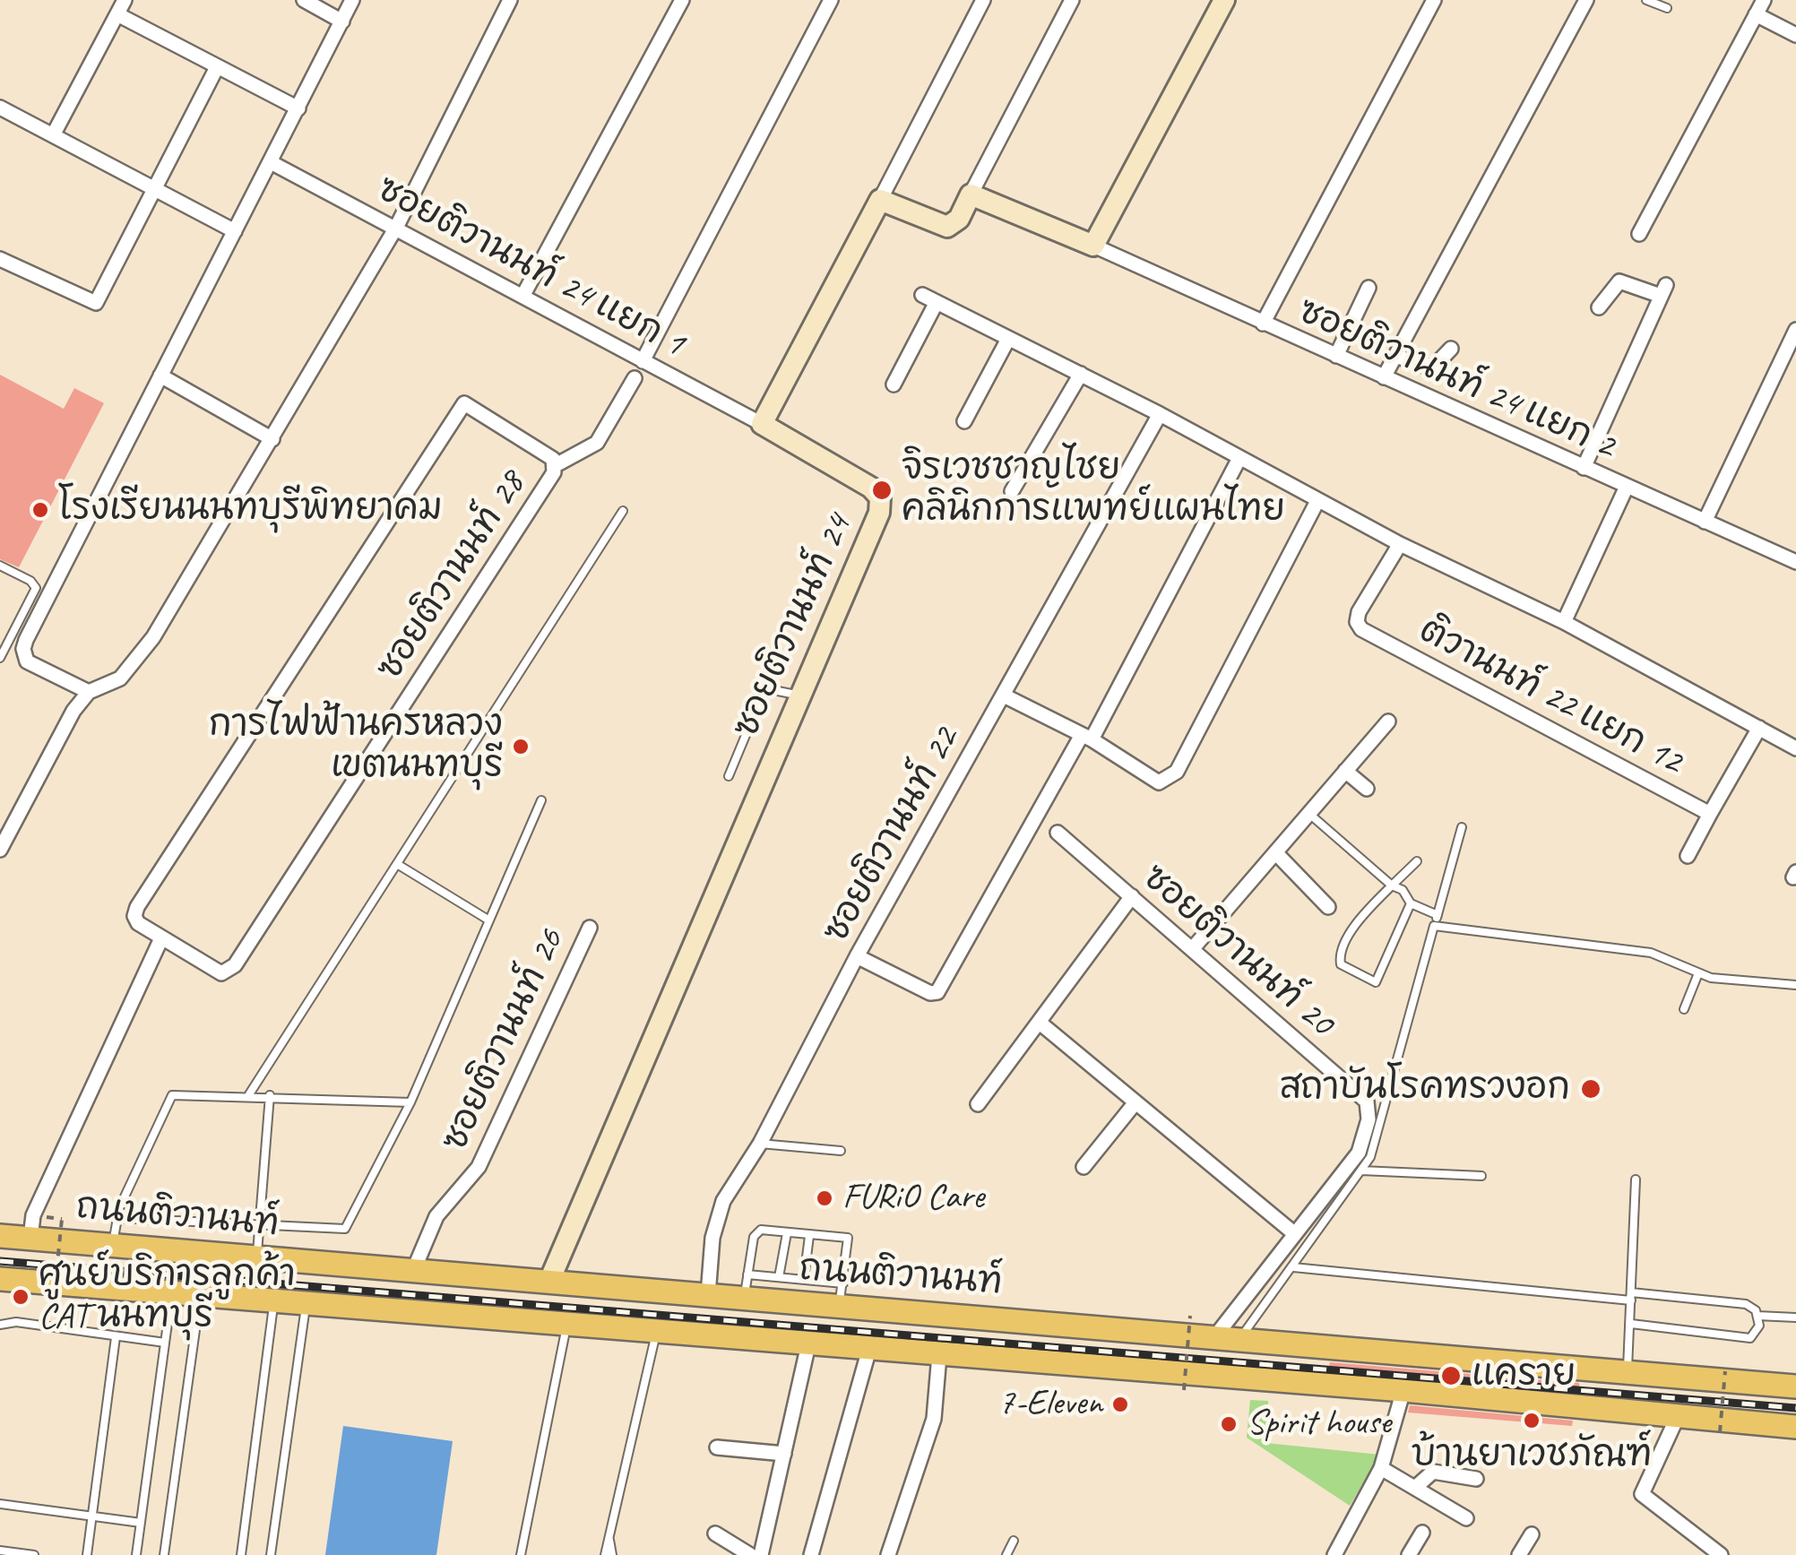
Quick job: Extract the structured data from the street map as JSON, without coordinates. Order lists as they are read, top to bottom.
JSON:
{
  "streets": {
    "main road": ["ถนนติวานนท์"],
    "street": [
      "ซอยติวานนท์ 24 แยก 1",
      "ซอยติวานนท์ 24 แยก 2",
      "ซอยติวานนท์ 28",
      "ซอยติวานนท์ 24",
      "ติวานนท์ 22 แยก 12",
      "ซอยติวานนท์ 22",
      "ซอยติวานนท์ 20",
      "ซอยติวานนท์ 26"
    ]
  },
  "crossings": [
    ["ซอยติวานนท์ 24 แยก 1", "ซอยติวานนท์ 24"],
    ["ซอยติวานนท์ 24", "ถนนติวานนท์"],
    ["ซอยติวานนท์ 22", "ถนนติวานนท์"],
    ["ซอยติวานนท์ 20", "ถนนติวานนท์"],
    ["ซอยติวานนท์ 26", "ถนนติวานนท์"]
  ],
  "places": [
    "จิรเวชชาญไชย คลินิกการแพทย์แผนไทย",
    "โรงเรียนนนทบุรีพิทยาคม",
    "การไฟฟ้านครหลวง เขตนนทบุรี",
    "สถาบันโรคทรวงอก",
    "FURiO Care",
    "ศูนย์บริการลูกค้า CAT นนทบุรี",
    "แคราย",
    "7-Eleven",
    "บ้านยาเวชภัณฑ์",
    "Spirit house"
  ]
}
